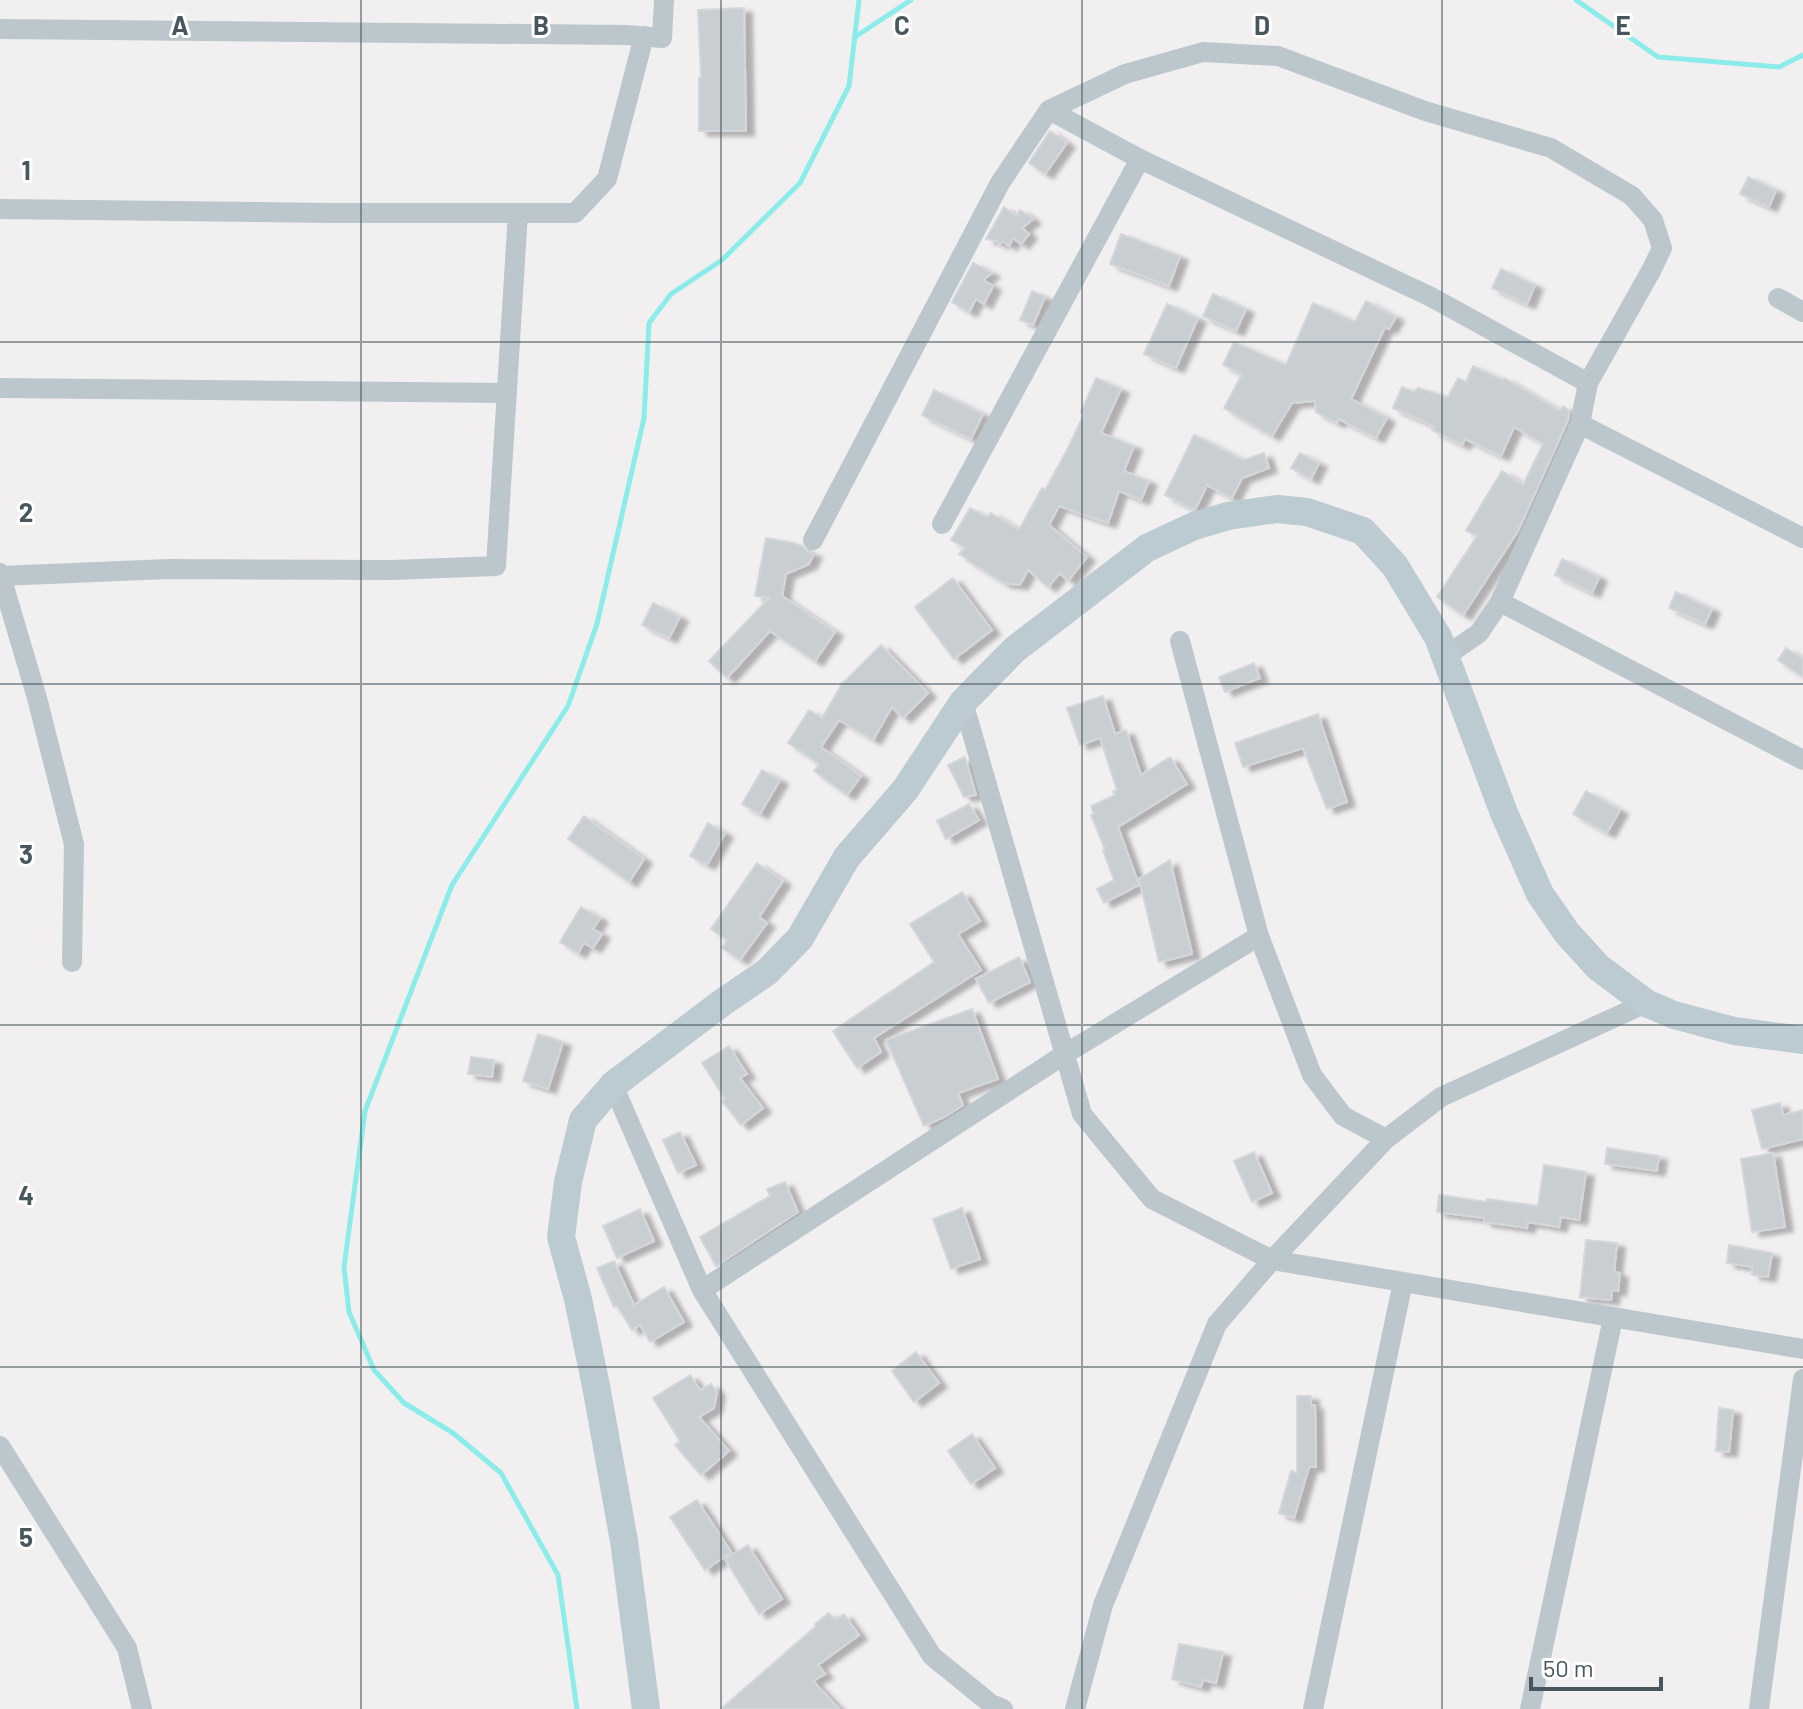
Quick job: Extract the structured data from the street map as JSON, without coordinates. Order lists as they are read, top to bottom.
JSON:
{
  "scale_bar": "50 m",
  "grid": {
    "columns": [
      "A",
      "B",
      "C",
      "D",
      "E"
    ],
    "rows": [
      "1",
      "2",
      "3",
      "4",
      "5"
    ]
  }
}
